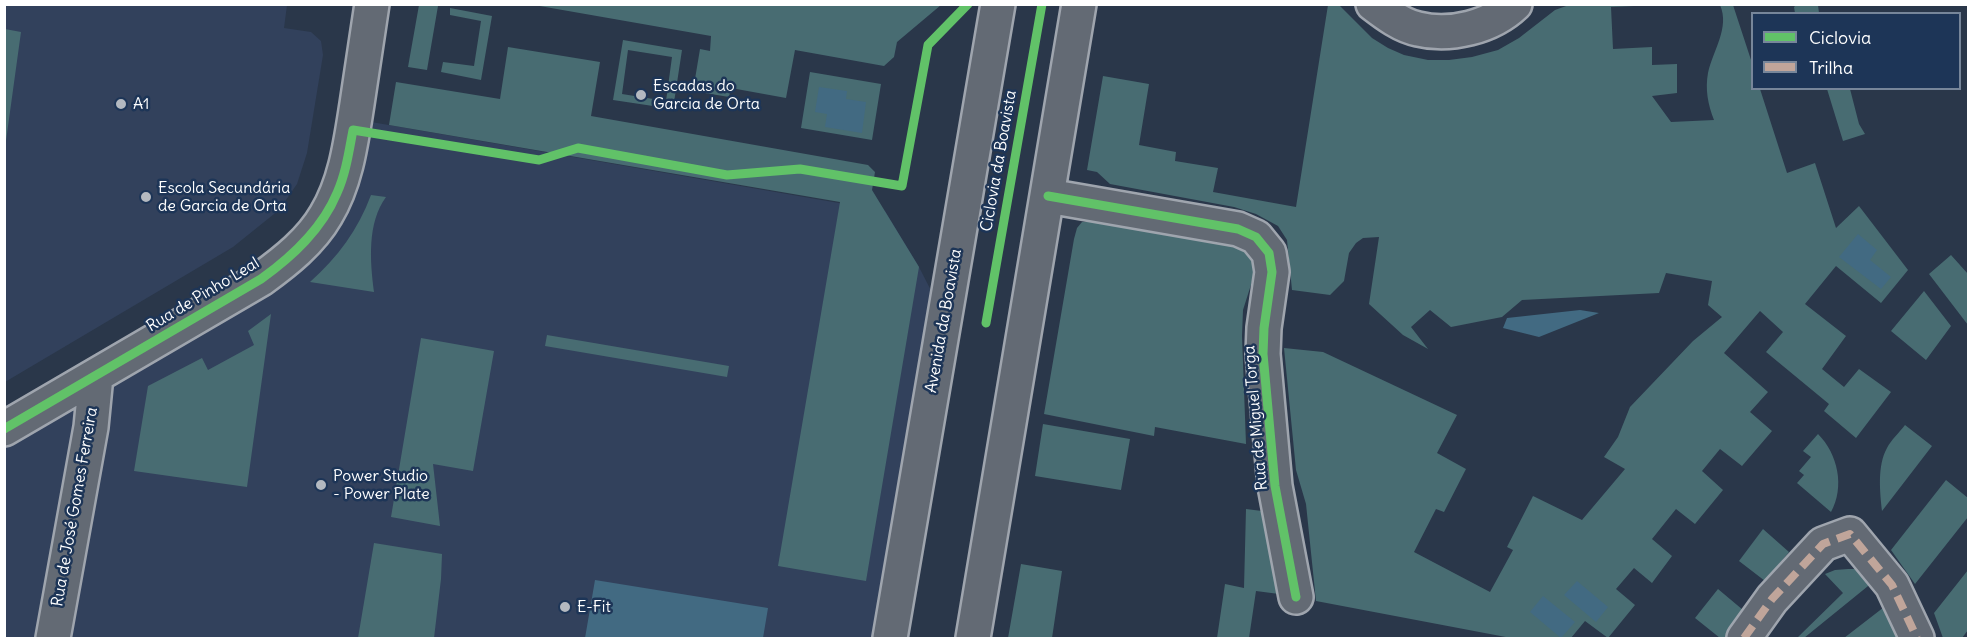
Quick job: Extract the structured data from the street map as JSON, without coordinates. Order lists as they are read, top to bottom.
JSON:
{
  "streets": {
    "street": [
      "Rua de Pinho Leal",
      "Avenida da Boavista",
      "Rua de Miguel Torga",
      "Rua de José Gomes Ferreira"
    ],
    "cycle path": ["Ciclovia da Boavista"]
  },
  "crossings": [
    ["Rua de Pinho Leal", "Rua de José Gomes Ferreira"]
  ],
  "places": [
    "Escadas do Garcia de Orta",
    "A1",
    "Escola Secundária de Garcia de Orta",
    "Power Studio - Power Plate",
    "E-Fit"
  ],
  "legend": ["Ciclovia", "Trilha"]
}
